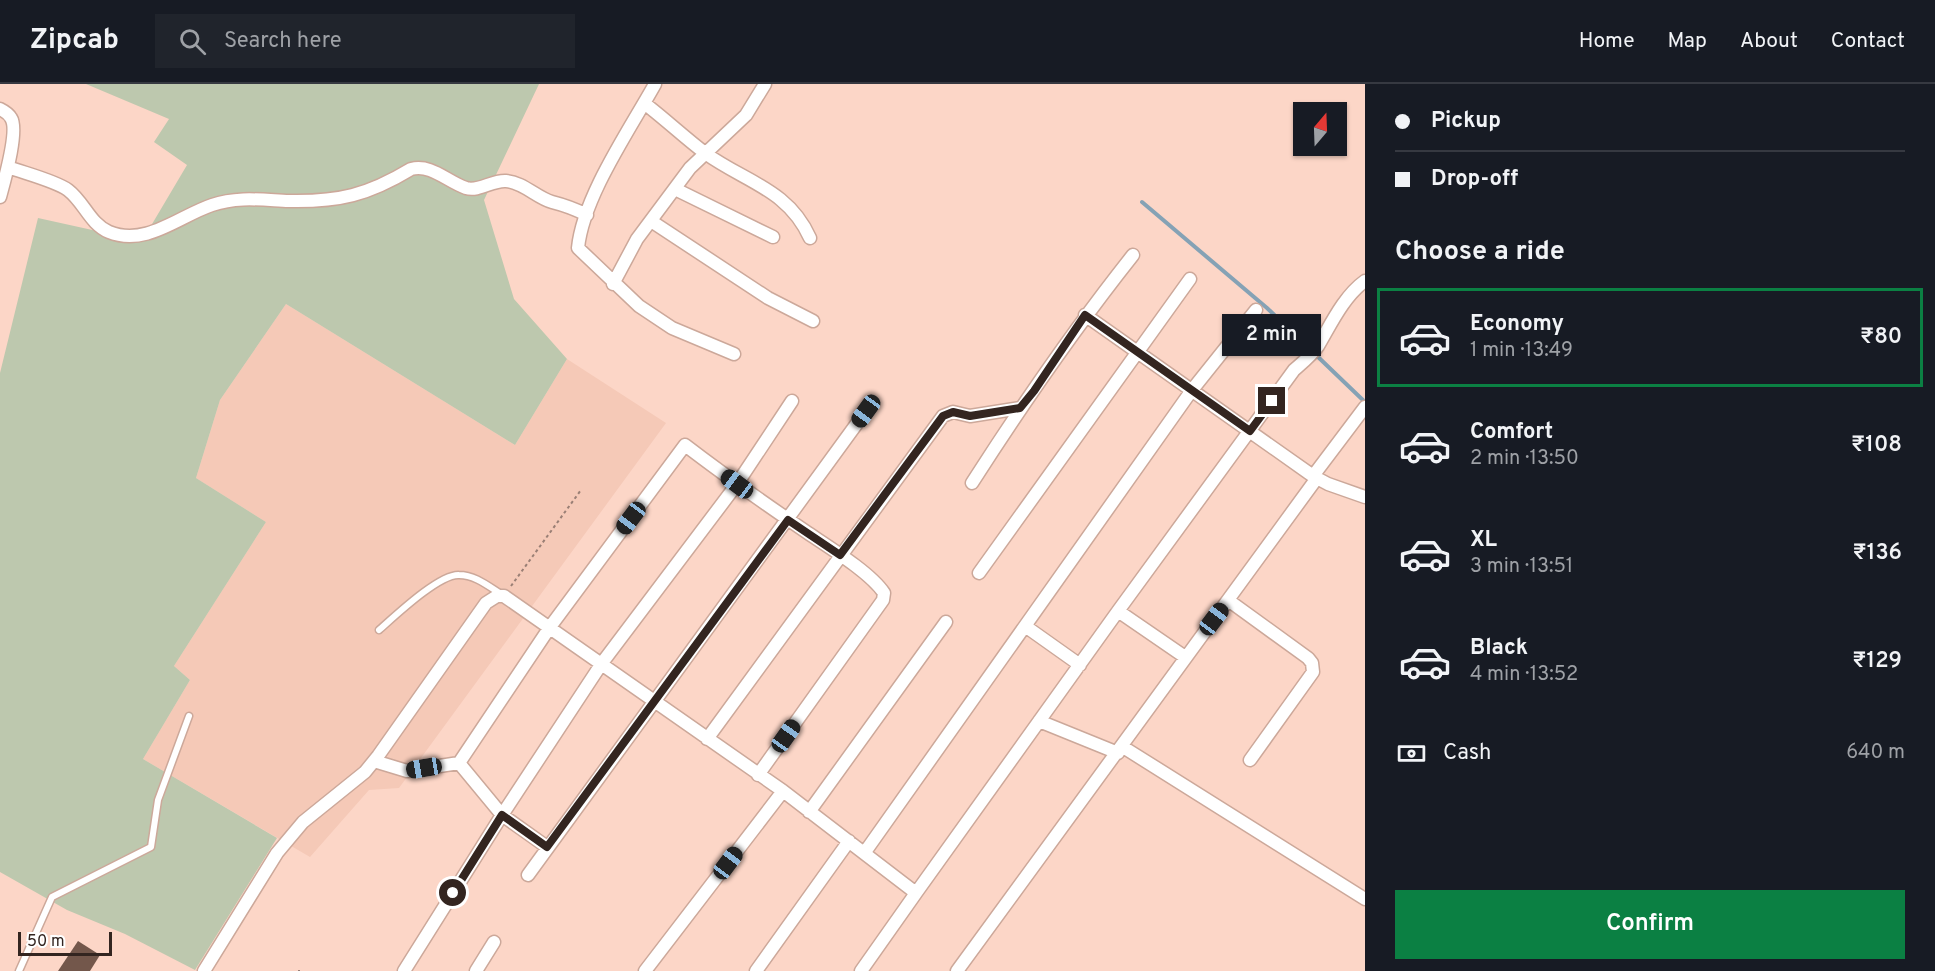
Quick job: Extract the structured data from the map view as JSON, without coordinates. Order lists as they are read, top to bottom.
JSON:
{
  "scale_bar": "50 m",
  "north": "top",
  "page": {
    "header": "Zipcab",
    "search": "Search here",
    "nav": [
      "Home",
      "Map",
      "About",
      "Contact"
    ],
    "banner": ["Pickup", "Drop-off"],
    "heading": "Choose a ride",
    "list": [
      {
        "name": "Economy",
        "note": "1 min · 13:49",
        "value": "₹80"
      },
      {
        "name": "Comfort",
        "note": "2 min · 13:50",
        "value": "₹108"
      },
      {
        "name": "XL",
        "note": "3 min · 13:51",
        "value": "₹136"
      },
      {
        "name": "Black",
        "note": "4 min · 13:52",
        "value": "₹129"
      }
    ],
    "bubble": "2 min",
    "pay": ["Cash", "640 m"],
    "buttons": "Confirm",
    "scale": "50 m"
  }
}
